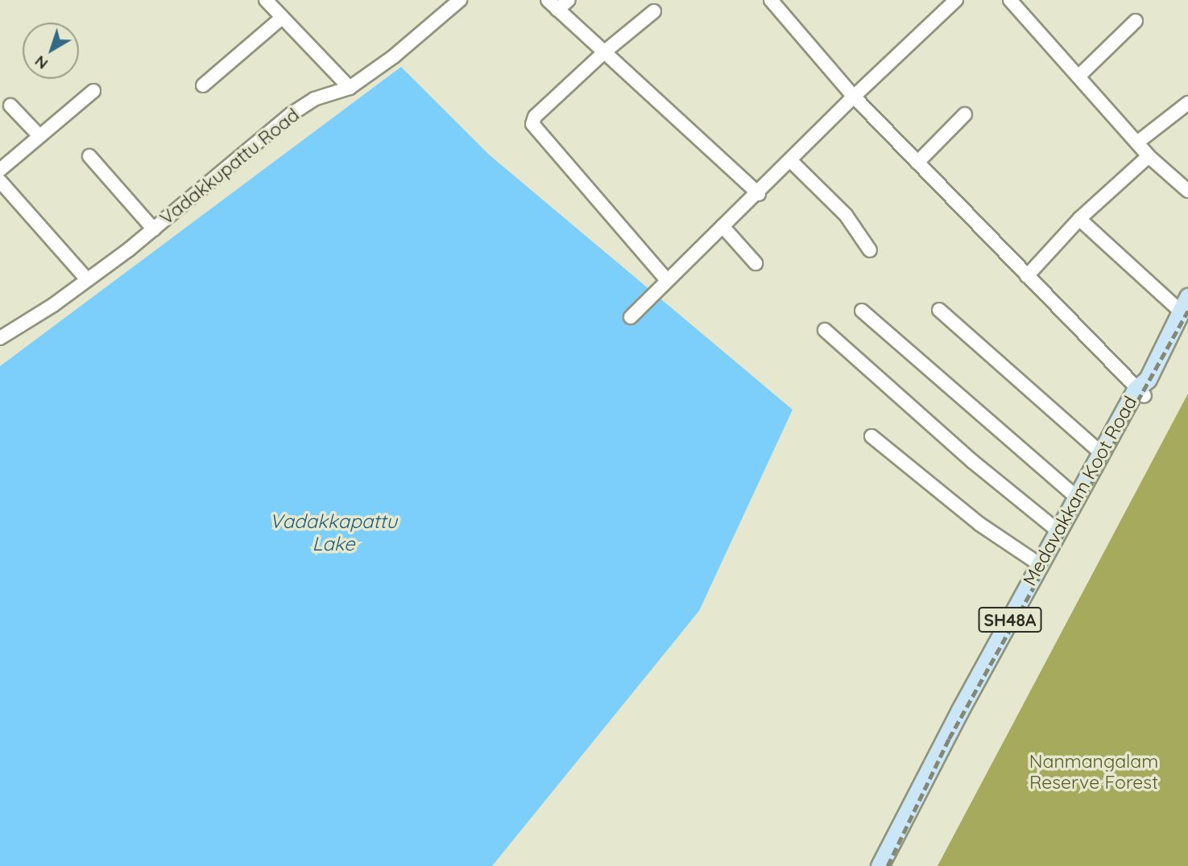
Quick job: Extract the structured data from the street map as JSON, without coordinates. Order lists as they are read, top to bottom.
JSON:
{
  "streets": {
    "main road": ["Medavakkam Koot Road", "SH48A"],
    "street": ["Vadakkupattu Road"]
  },
  "crossings": [
    ["Medavakkam Koot Road", "SH48A"]
  ],
  "water": ["Vadakkapattu Lake"],
  "parks": ["Nanmangalam Reserve Forest"],
  "north": "bottom left"
}
